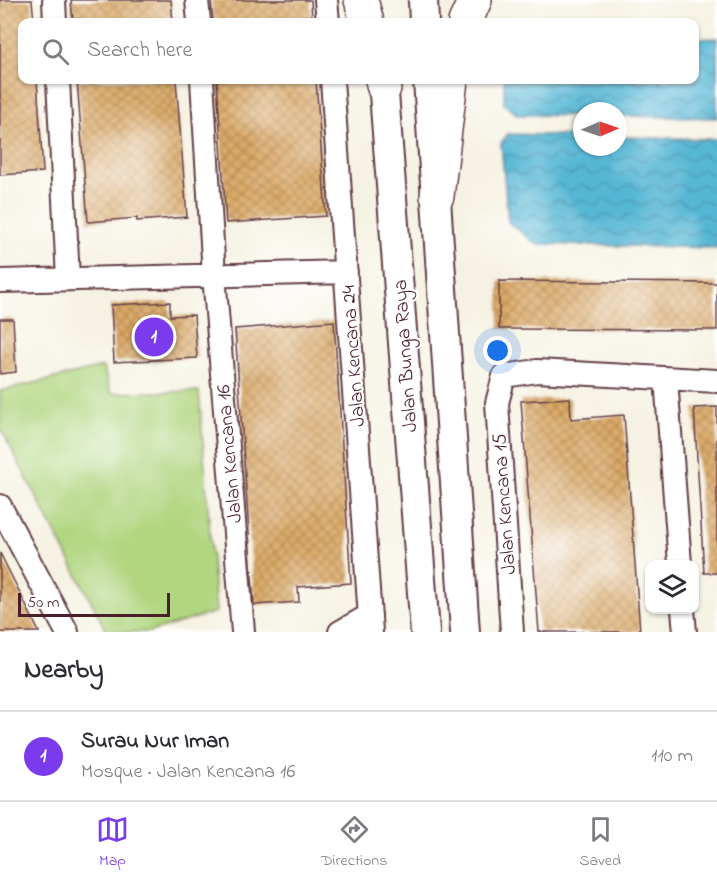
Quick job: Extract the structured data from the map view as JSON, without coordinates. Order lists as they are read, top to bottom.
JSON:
{
  "streets": {
    "street": [
      "Jalan Kencana 24",
      "Jalan Bunga Raya",
      "Jalan Kencana 16",
      "Jalan Kencana 15"
    ]
  },
  "scale_bar": "50 m",
  "north": "right",
  "page": {
    "search": "Search here",
    "pins": "1",
    "scale": "50 m",
    "heading": "Nearby",
    "list": [
      {
        "mark": "1",
        "name": "Surau Nur Iman",
        "note": "Mosque · Jalan Kencana 16",
        "value": "110 m"
      }
    ],
    "nav": ["Map", "Directions", "Saved"]
  }
}
